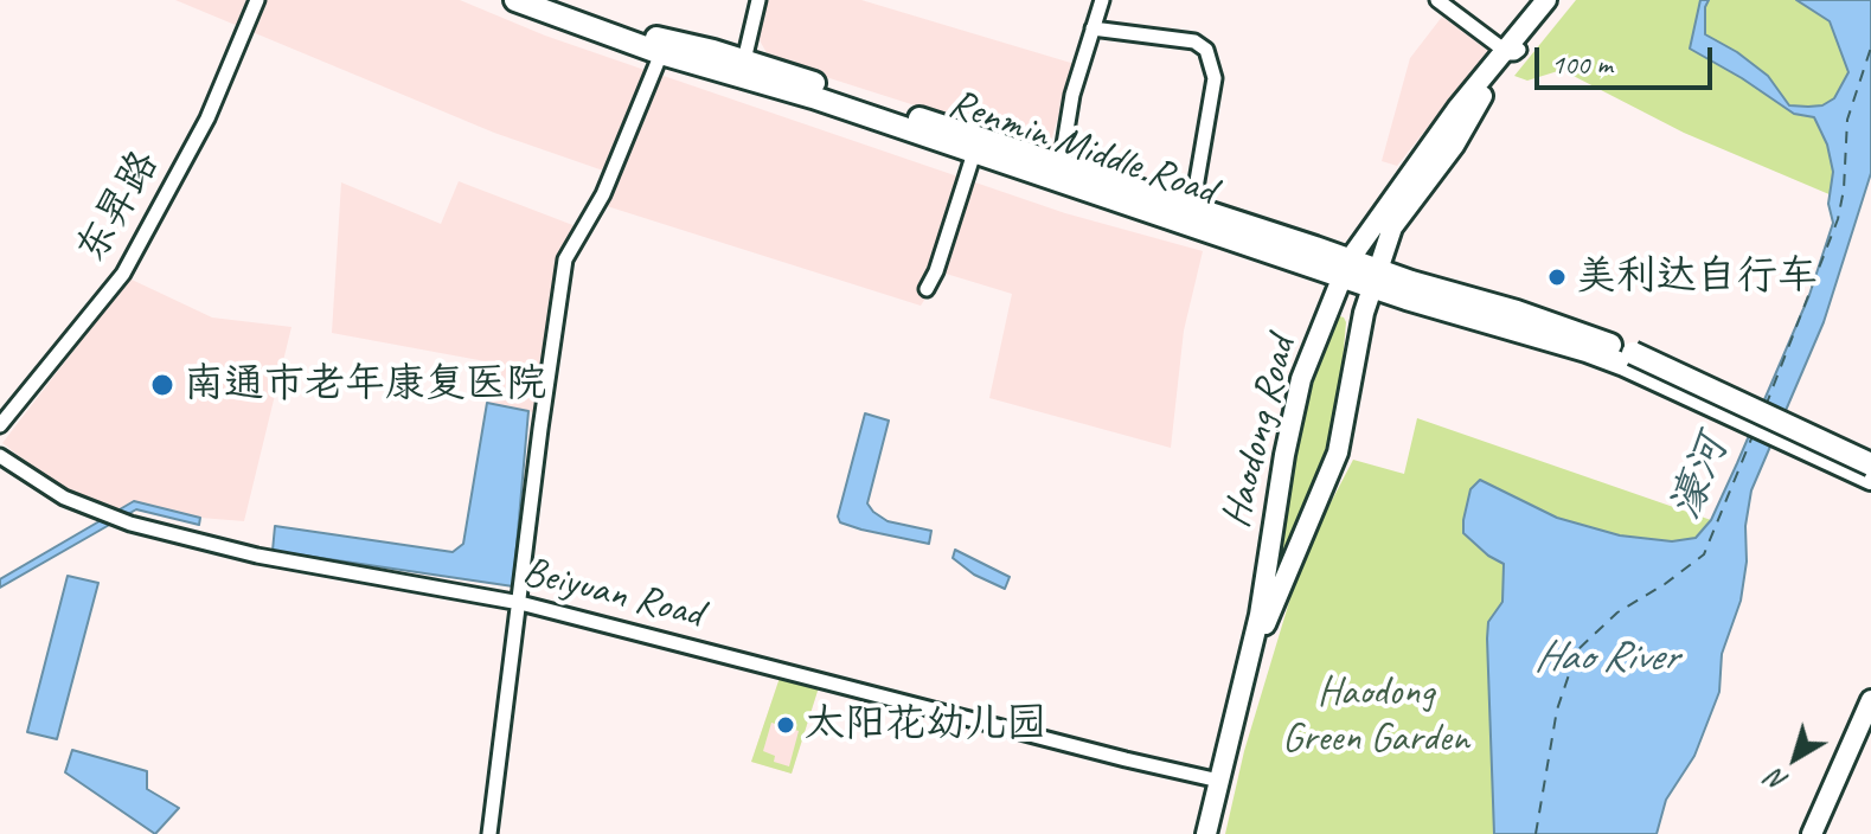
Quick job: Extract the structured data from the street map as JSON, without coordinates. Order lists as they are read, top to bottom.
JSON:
{
  "streets": {
    "main road": ["Renmin Middle Road", "Haodong Road"],
    "street": ["东昇路", "Beiyuan Road"]
  },
  "crossings": [
    ["Renmin Middle Road", "Haodong Road"],
    ["Haodong Road", "Beiyuan Road"]
  ],
  "water": ["濠河", "Hao River"],
  "parks": ["Haodong Green Garden"],
  "places": ["美利达自行车", "南通市老年康复医院", "太阳花幼儿园"],
  "scale_bar": "100 m",
  "north": "bottom left"
}
